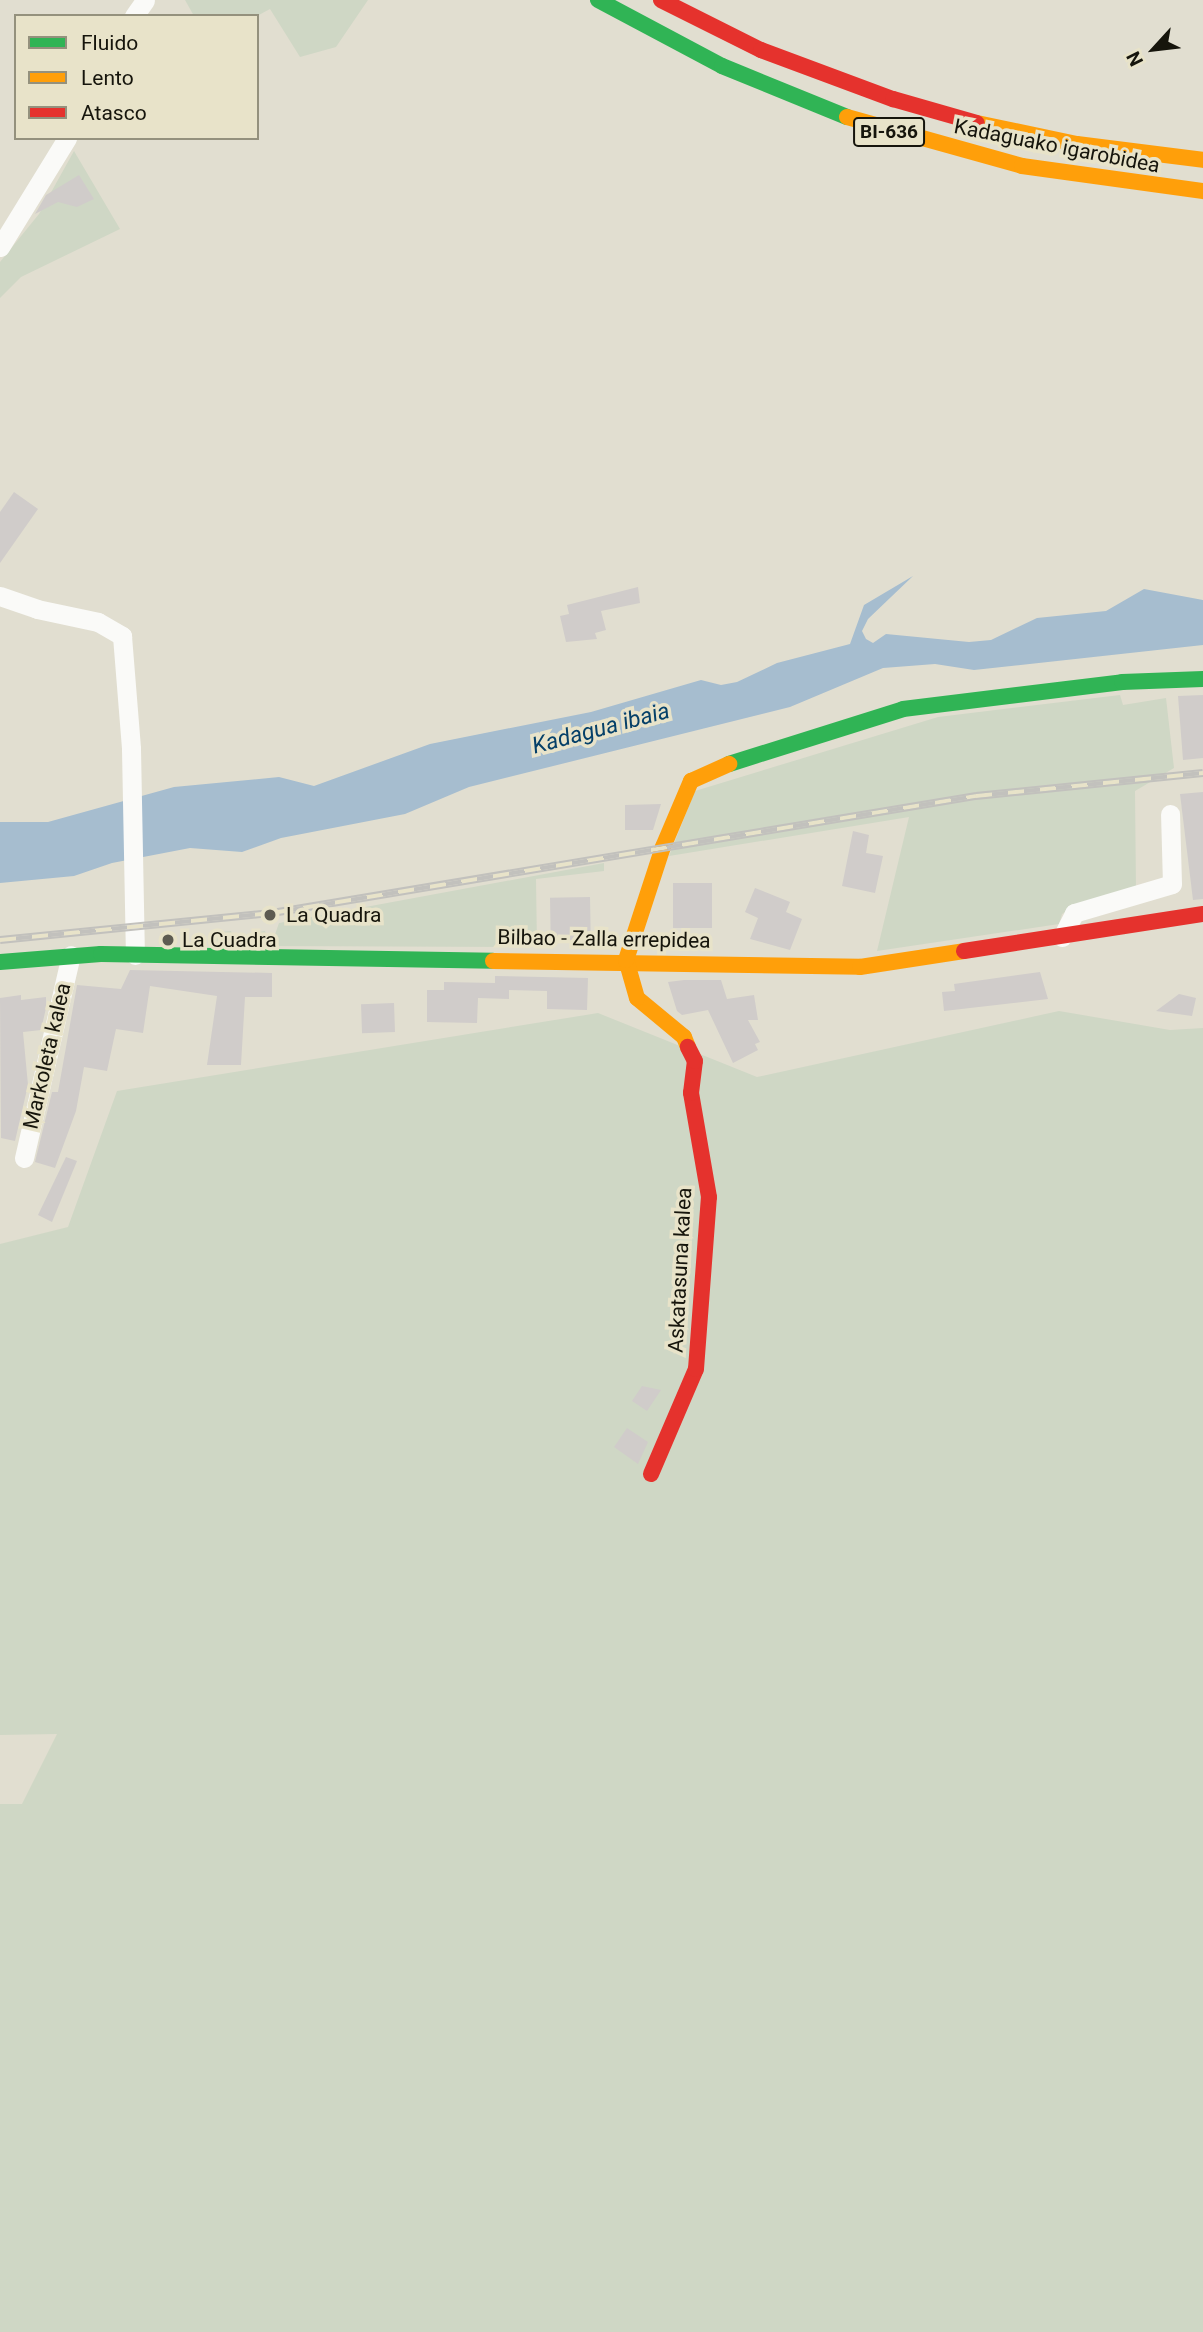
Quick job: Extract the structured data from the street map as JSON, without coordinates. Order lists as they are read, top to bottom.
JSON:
{
  "streets": {
    "main road": [
      "BI-636",
      "Kadaguako igarobidea",
      "Bilbao - Zalla errepidea",
      "Askatasuna kalea"
    ],
    "street": ["Markoleta kalea"]
  },
  "crossings": [
    ["Bilbao - Zalla errepidea", "Markoleta kalea"],
    ["Bilbao - Zalla errepidea", "Askatasuna kalea"]
  ],
  "water": ["Kadagua ibaia"],
  "places": ["La Quadra", "La Cuadra"],
  "legend": ["Fluido", "Lento", "Atasco"],
  "north": "bottom left"
}
